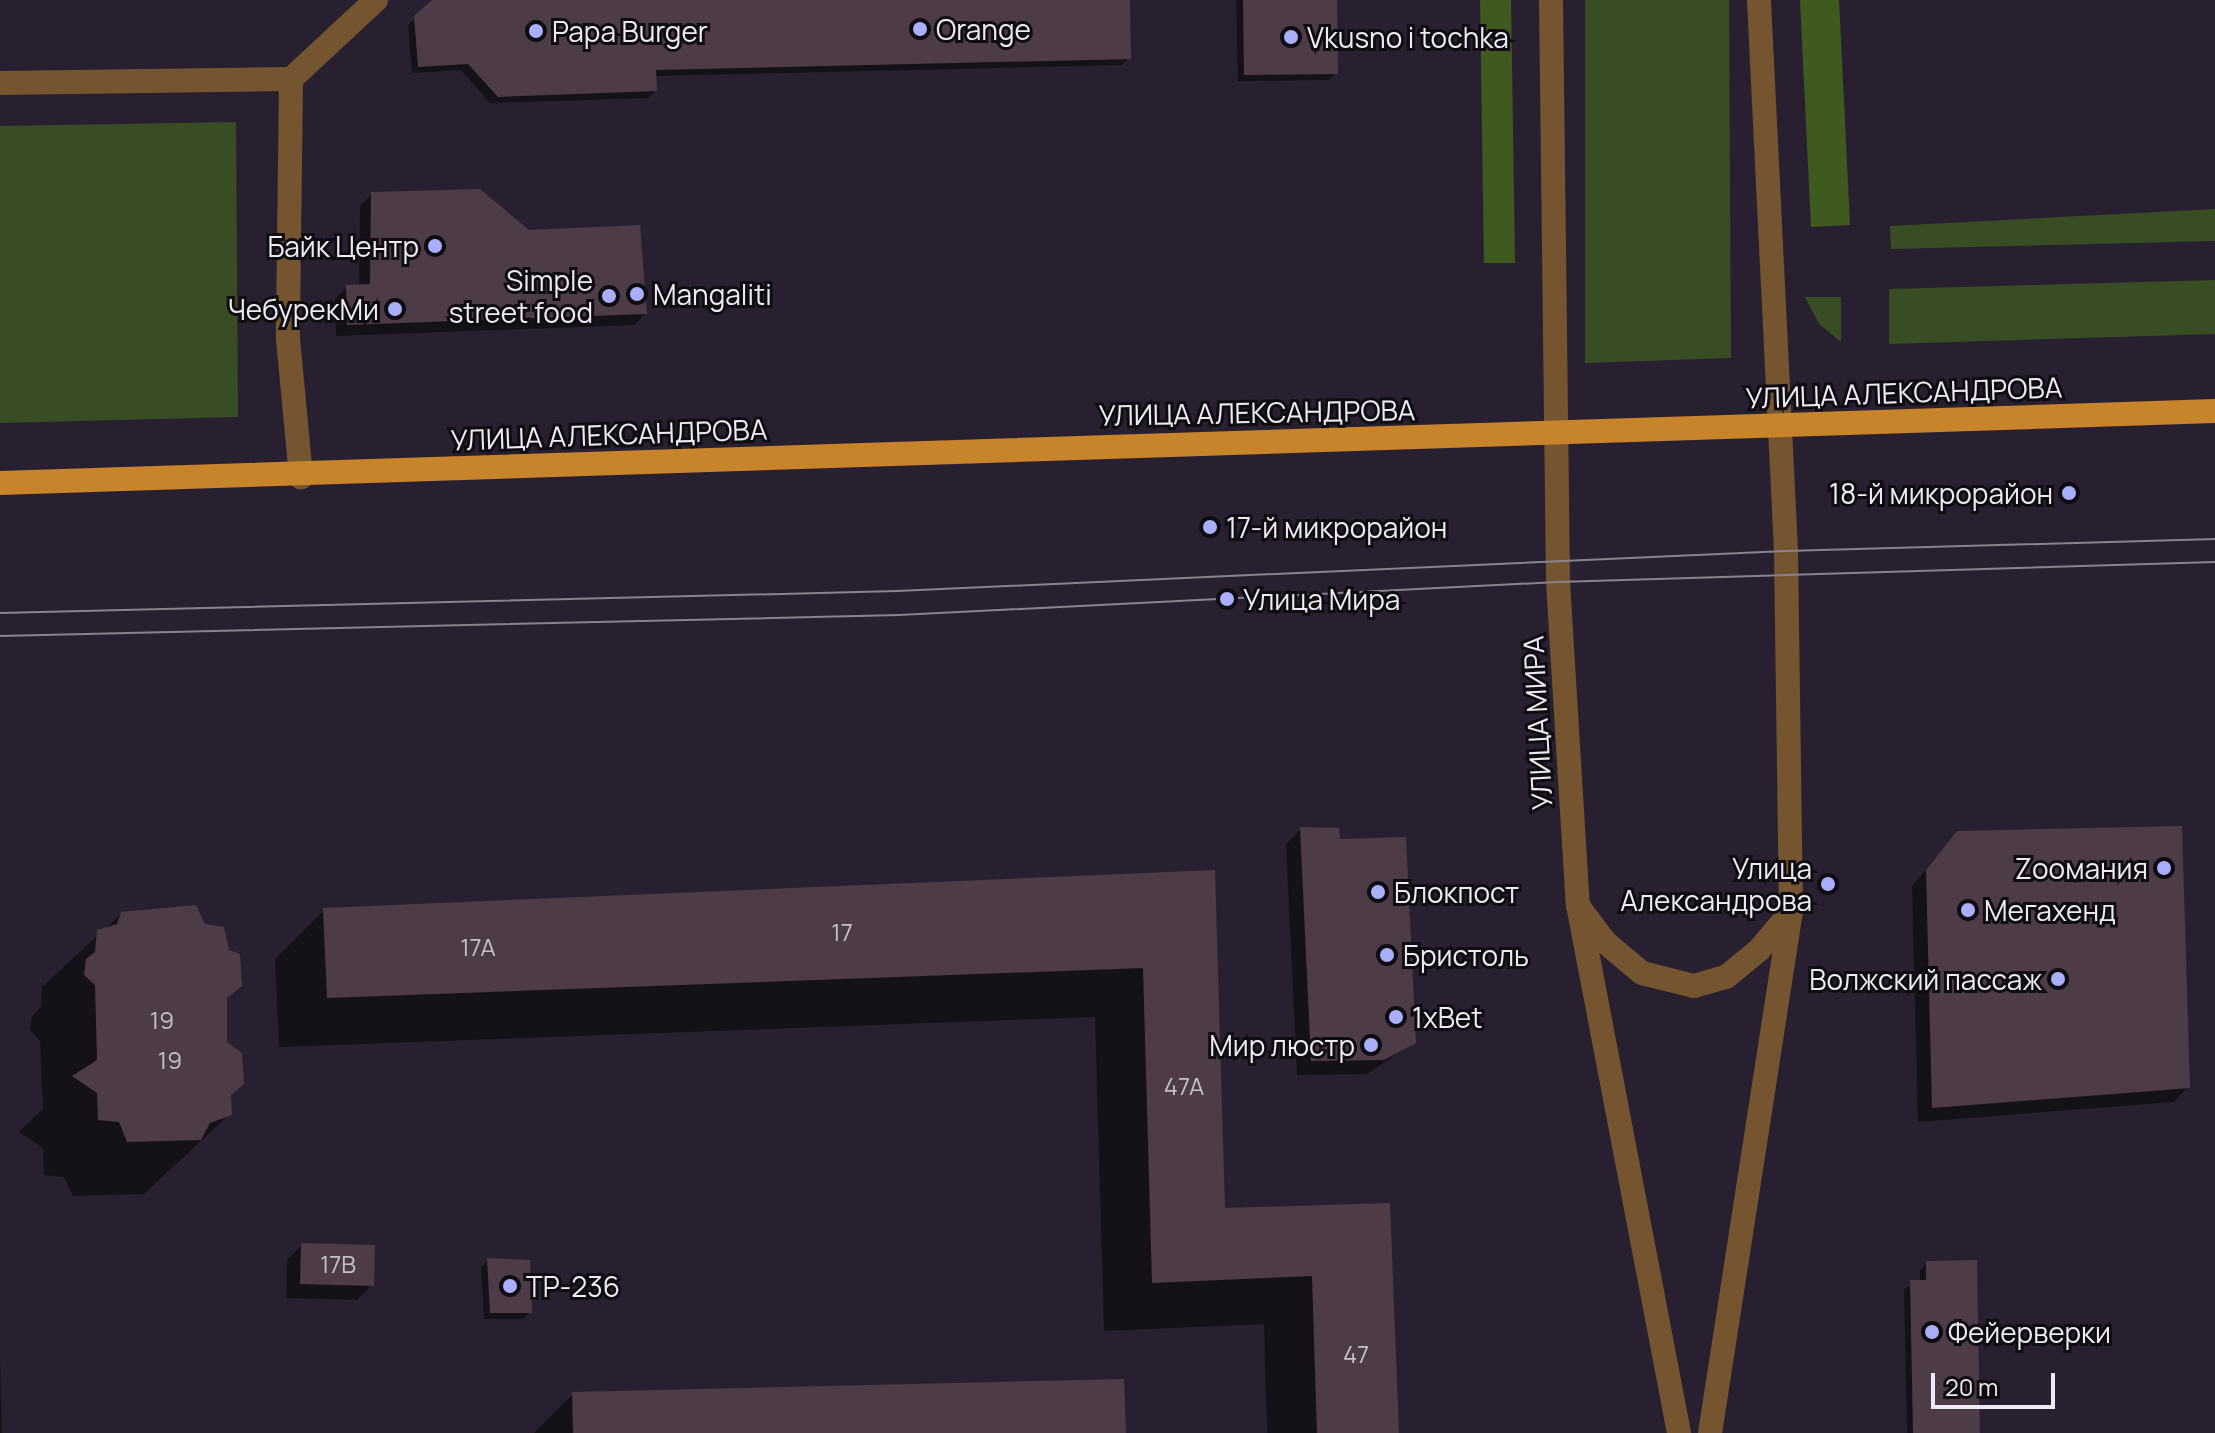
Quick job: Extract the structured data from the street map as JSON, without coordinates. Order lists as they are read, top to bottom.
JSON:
{
  "streets": {
    "main road": ["УЛИЦА АЛЕКСАНДРОВА"],
    "street": ["УЛИЦА МИРА"]
  },
  "crossings": [
    ["УЛИЦА АЛЕКСАНДРОВА", "УЛИЦА МИРА"]
  ],
  "places": [
    "Orange",
    "Papa Burger",
    "Vkusno i tochka",
    "Байк Центр",
    "Mangaliti",
    "Simple street food",
    "ЧебурекМи",
    "18-й микрорайон",
    "17-й микрорайон",
    "Улица Мира",
    "Zooмания",
    "Улица Александрова",
    "Блокпост",
    "Мегахенд",
    "Бристоль",
    "Волжский пассаж",
    "1xBet",
    "Мир люстр",
    "ТР-236",
    "Фейерверки"
  ],
  "house_numbers": [
    "17",
    "17А",
    "19",
    "19",
    "47А",
    "17В",
    "47"
  ],
  "scale_bar": "20 m"
}
